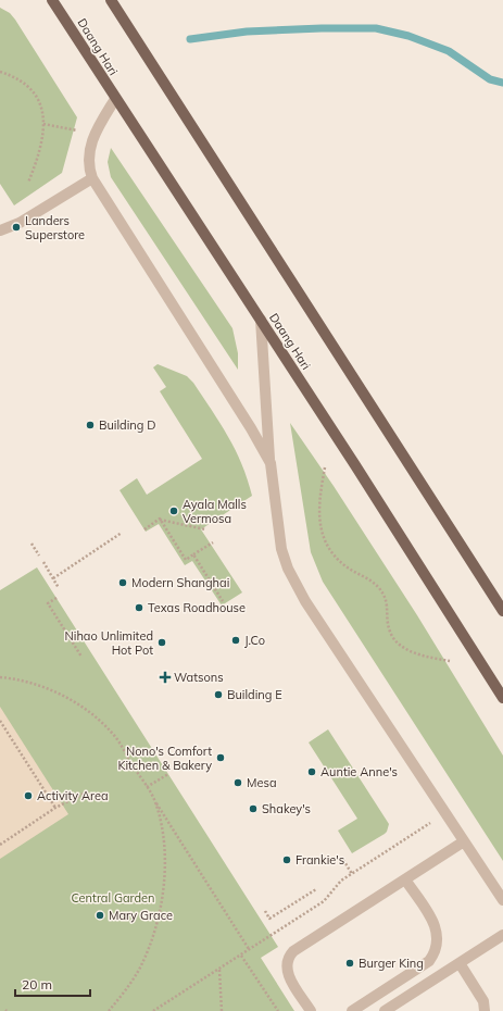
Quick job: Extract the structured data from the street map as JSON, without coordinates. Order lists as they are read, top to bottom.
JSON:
{
  "streets": {
    "main road": ["Daang Hari"]
  },
  "parks": ["Central Garden"],
  "places": {
    "other": [
      "Landers Superstore",
      "Building D",
      "Ayala Malls Vermosa",
      "Modern Shanghai",
      "Texas Roadhouse",
      "J.Co",
      "Nihao Unlimited Hot Pot",
      "Building E",
      "Nono's Comfort Kitchen & Bakery",
      "Auntie Anne's",
      "Mesa",
      "Activity Area",
      "Shakey's",
      "Frankie's",
      "Mary Grace",
      "Burger King"
    ],
    "health": ["Watsons"]
  },
  "scale_bar": "20 m"
}
